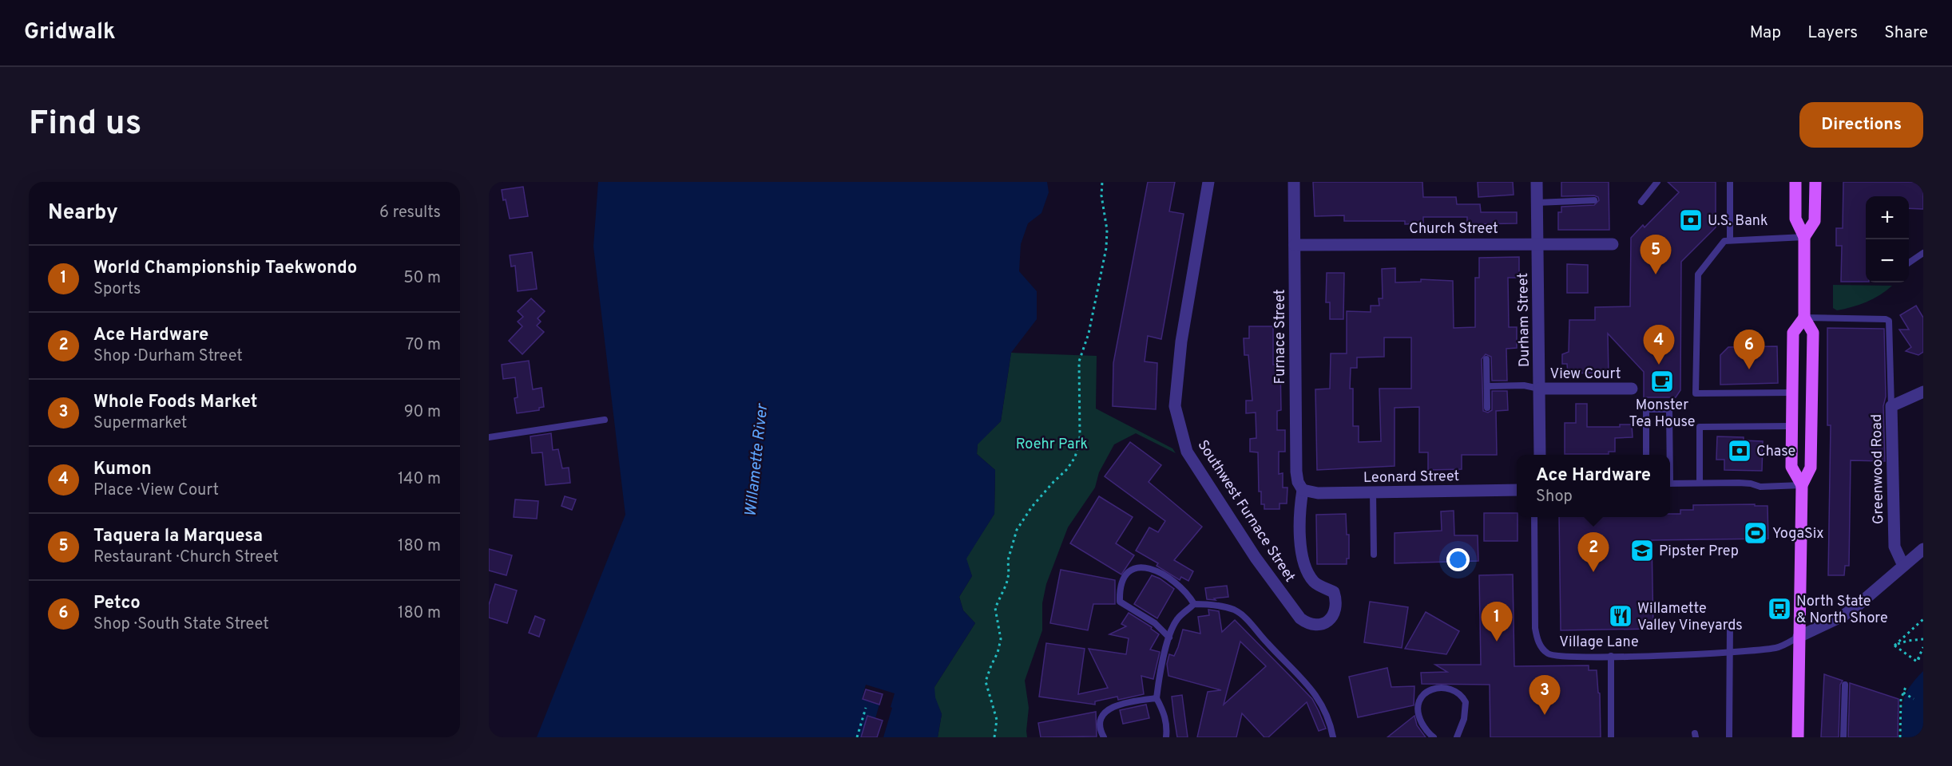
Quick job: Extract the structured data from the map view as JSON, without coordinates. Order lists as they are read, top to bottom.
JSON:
{
  "streets": {
    "street": [
      "Church Street",
      "Durham Street",
      "Furnace Street",
      "View Court",
      "Greenwood Road",
      "Leonard Street",
      "Southwest Furnace Street"
    ],
    "lane": ["Village Lane"]
  },
  "crossings": [
    ["Church Street", "Durham Street"],
    ["Church Street", "Furnace Street"],
    ["Durham Street", "View Court"],
    ["Furnace Street", "Leonard Street"],
    ["Furnace Street", "Southwest Furnace Street"],
    ["Leonard Street", "Southwest Furnace Street"]
  ],
  "water": ["Willamette River"],
  "parks": ["Roehr Park"],
  "places": {
    "bank": ["U.S. Bank", "Chase"],
    "cafe": ["Monster Tea House"],
    "sports": ["YogaSix"],
    "school or university": ["Pipster Prep"],
    "bus stop": ["North State & North Shore"],
    "restaurant": ["Willamette Valley Vineyards"]
  },
  "page": {
    "header": "Gridwalk",
    "nav": ["Map", "Layers", "Share"],
    "buttons": "Directions",
    "title": "Find us",
    "heading": ["Nearby", "6 results"],
    "map_buttons": ["+", "−"],
    "pins": [
      "5",
      "4",
      "6",
      "2",
      "1",
      "3"
    ],
    "list": [
      {
        "mark": "1",
        "name": "World Championship Taekwondo",
        "note": "Sports",
        "value": "50 m"
      },
      {
        "mark": "2",
        "name": "Ace Hardware",
        "note": "Shop · Durham Street",
        "value": "70 m"
      },
      {
        "mark": "3",
        "name": "Whole Foods Market",
        "note": "Supermarket",
        "value": "90 m"
      },
      {
        "mark": "4",
        "name": "Kumon",
        "note": "Place · View Court",
        "value": "140 m"
      },
      {
        "mark": "5",
        "name": "Taquera la Marquesa",
        "note": "Restaurant · Church Street",
        "value": "180 m"
      },
      {
        "mark": "6",
        "name": "Petco",
        "note": "Shop · South State Street",
        "value": "180 m"
      }
    ],
    "popup": ["Ace Hardware", "Shop"]
  }
}
